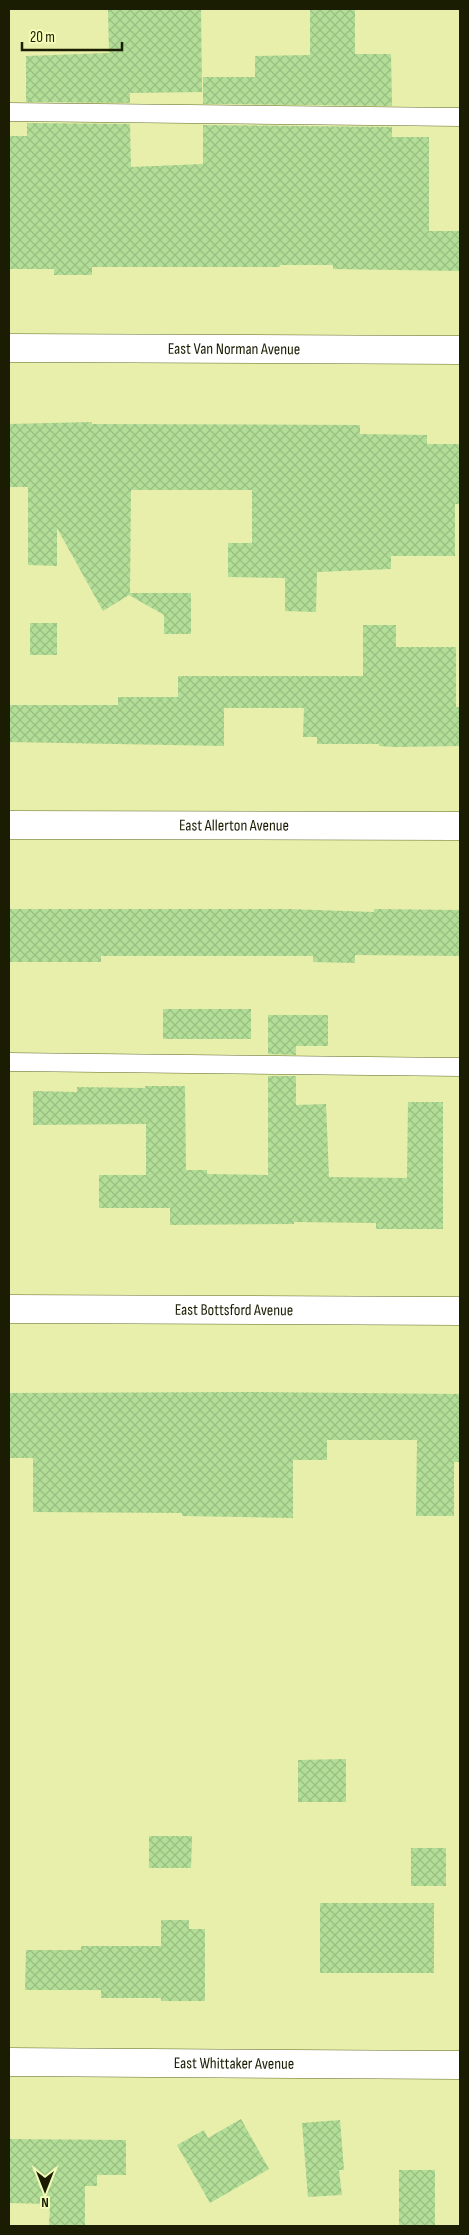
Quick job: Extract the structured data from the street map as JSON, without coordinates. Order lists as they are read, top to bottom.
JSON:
{
  "streets": {
    "street": [
      "East Van Norman Avenue",
      "East Allerton Avenue",
      "East Bottsford Avenue",
      "East Whittaker Avenue"
    ]
  },
  "scale_bar": "20 m",
  "north": "bottom"
}
